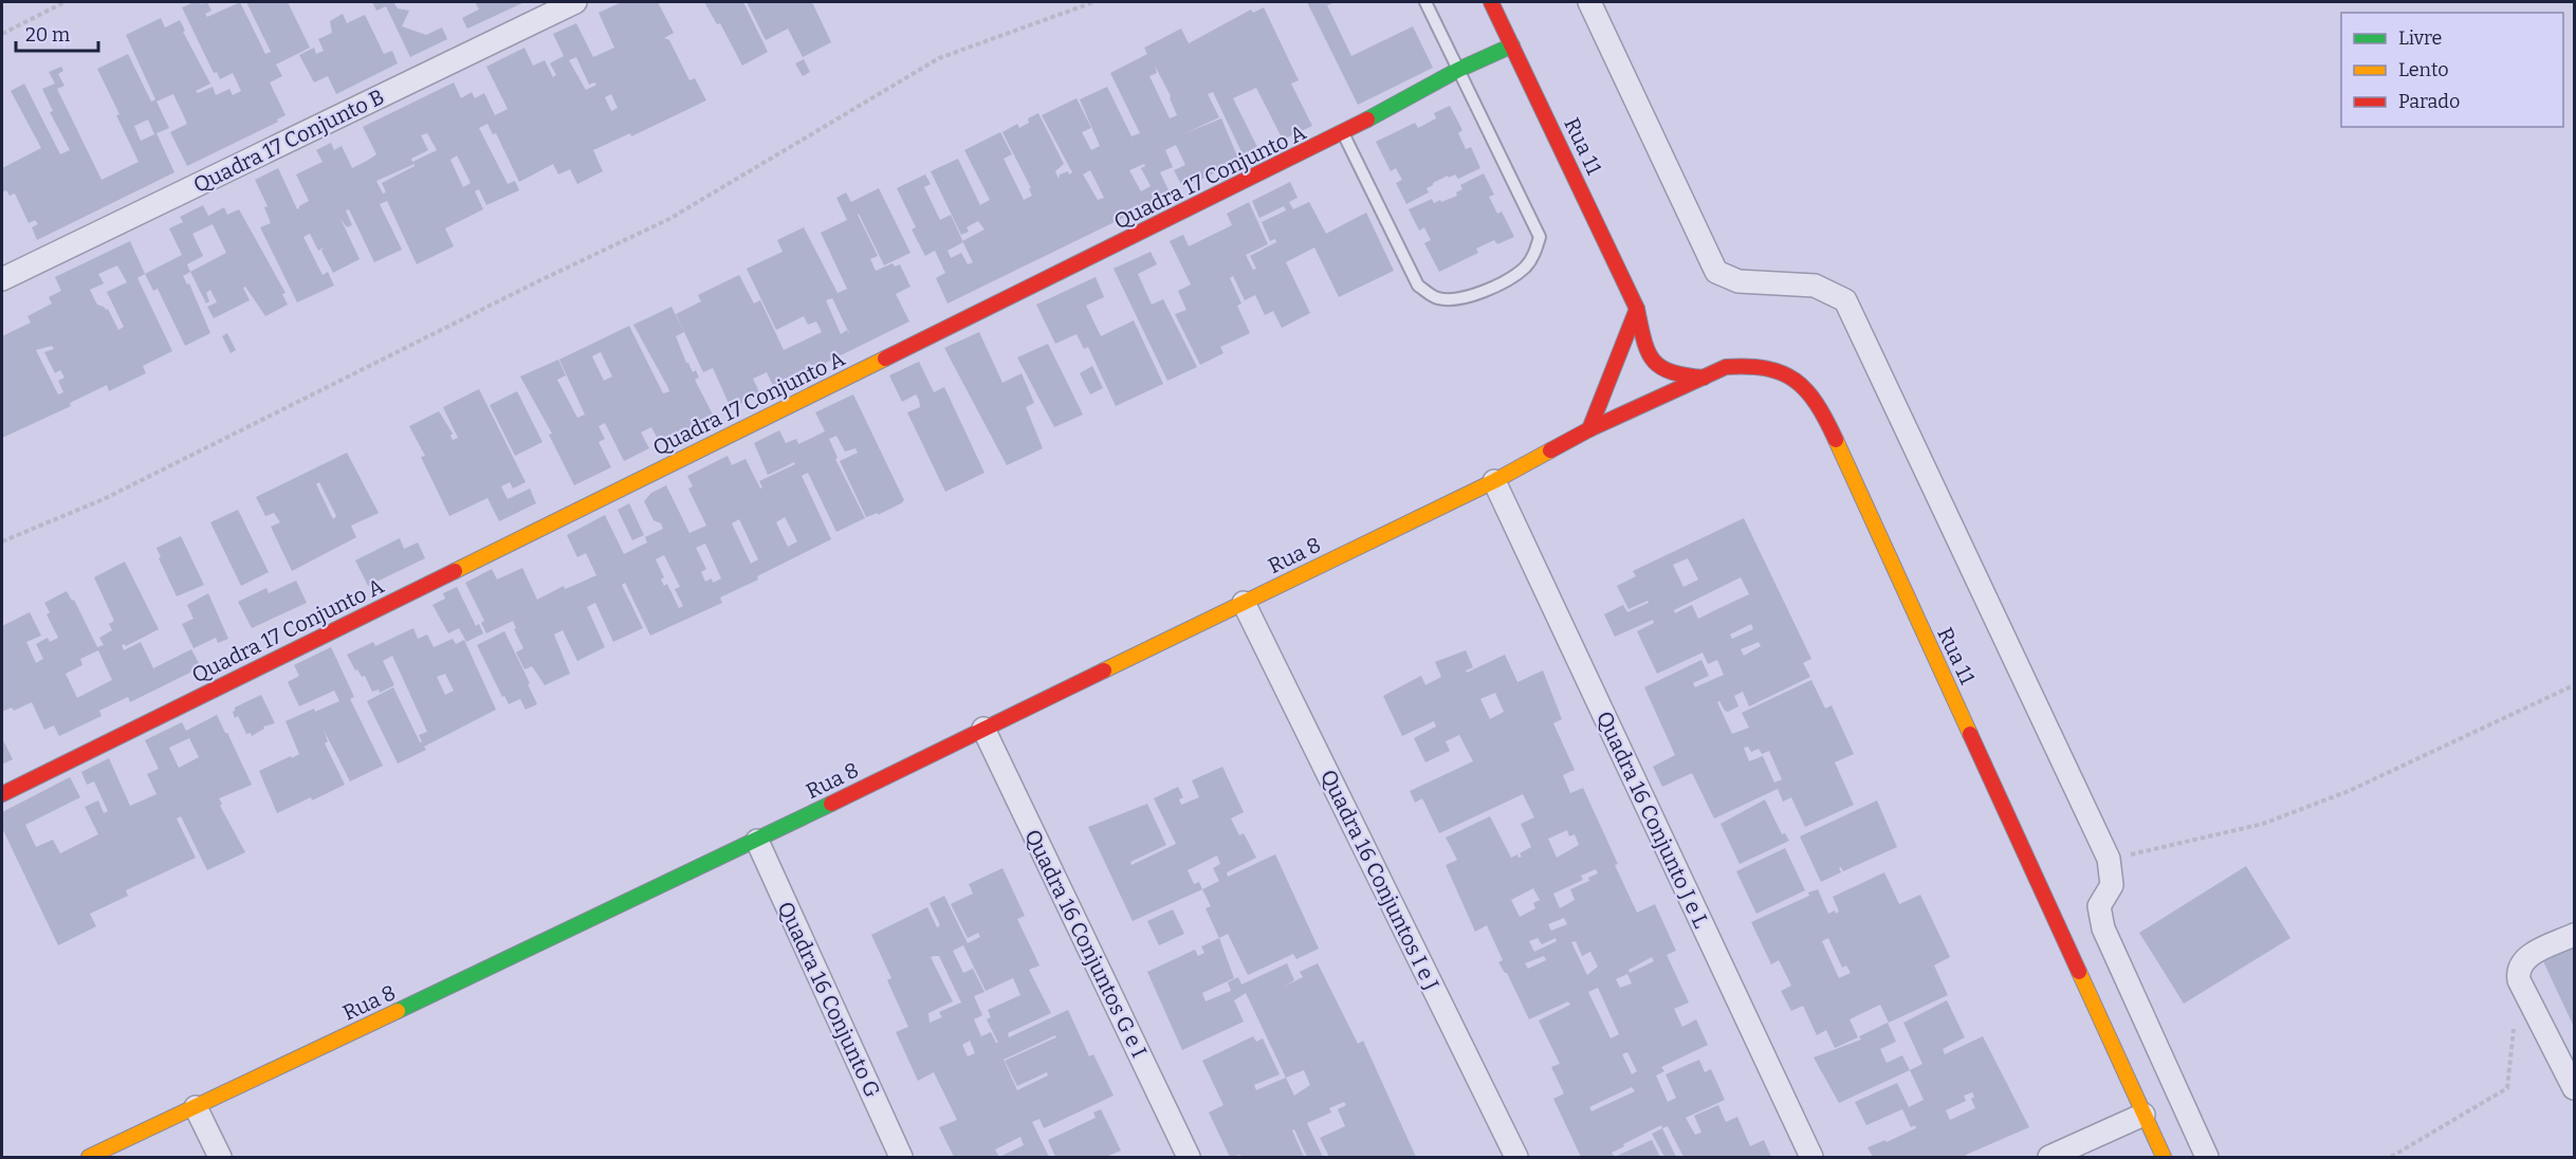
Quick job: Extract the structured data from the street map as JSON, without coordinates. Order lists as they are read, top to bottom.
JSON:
{
  "streets": {
    "main road": ["Rua 11", "Quadra 17 Conjunto A", "Rua 8"],
    "street": [
      "Quadra 17 Conjunto B",
      "Quadra 16 Conjunto J e L",
      "Quadra 16 Conjuntos I e J",
      "Quadra 16 Conjuntos G e I",
      "Quadra 16 Conjunto G"
    ]
  },
  "crossings": [
    ["Rua 11", "Quadra 17 Conjunto A"],
    ["Rua 11", "Rua 8"],
    ["Rua 8", "Quadra 16 Conjunto J e L"],
    ["Rua 8", "Quadra 16 Conjuntos I e J"],
    ["Rua 8", "Quadra 16 Conjuntos G e I"],
    ["Rua 8", "Quadra 16 Conjunto G"]
  ],
  "legend": ["Livre", "Lento", "Parado"],
  "scale_bar": "20 m"
}
